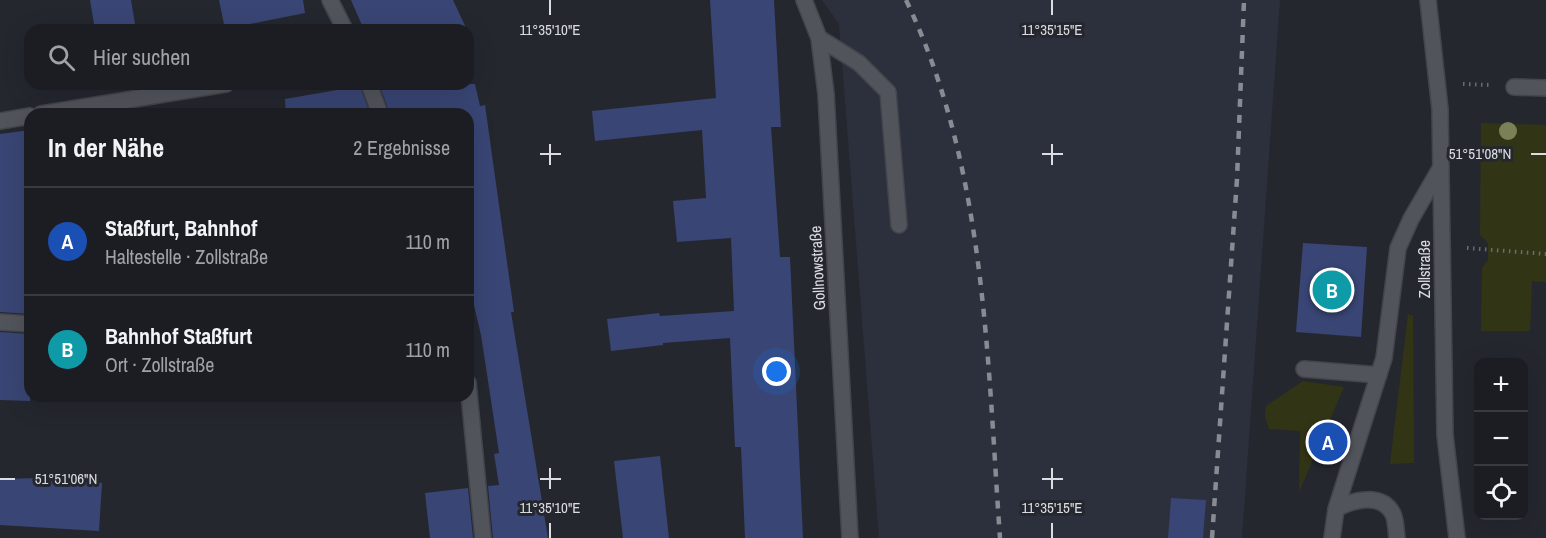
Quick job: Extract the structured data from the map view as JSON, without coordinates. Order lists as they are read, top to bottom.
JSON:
{
  "streets": {
    "street": ["Gollnowstraße", "Zollstraße"]
  },
  "page": {
    "search": "Hier suchen",
    "heading": ["In der Nähe", "2 Ergebnisse"],
    "list": [
      {
        "mark": "A",
        "name": "Staßfurt, Bahnhof",
        "note": "Haltestelle · Zollstraße",
        "value": "110 m"
      },
      {
        "mark": "B",
        "name": "Bahnhof Staßfurt",
        "note": "Ort · Zollstraße",
        "value": "110 m"
      }
    ],
    "pins": ["B", "A"],
    "map_buttons": ["+", "−"]
  },
  "coordinates": [
    "11°35'10\"E",
    "11°35'15\"E",
    "51°51'08\"N",
    "51°51'06\"N"
  ]
}
